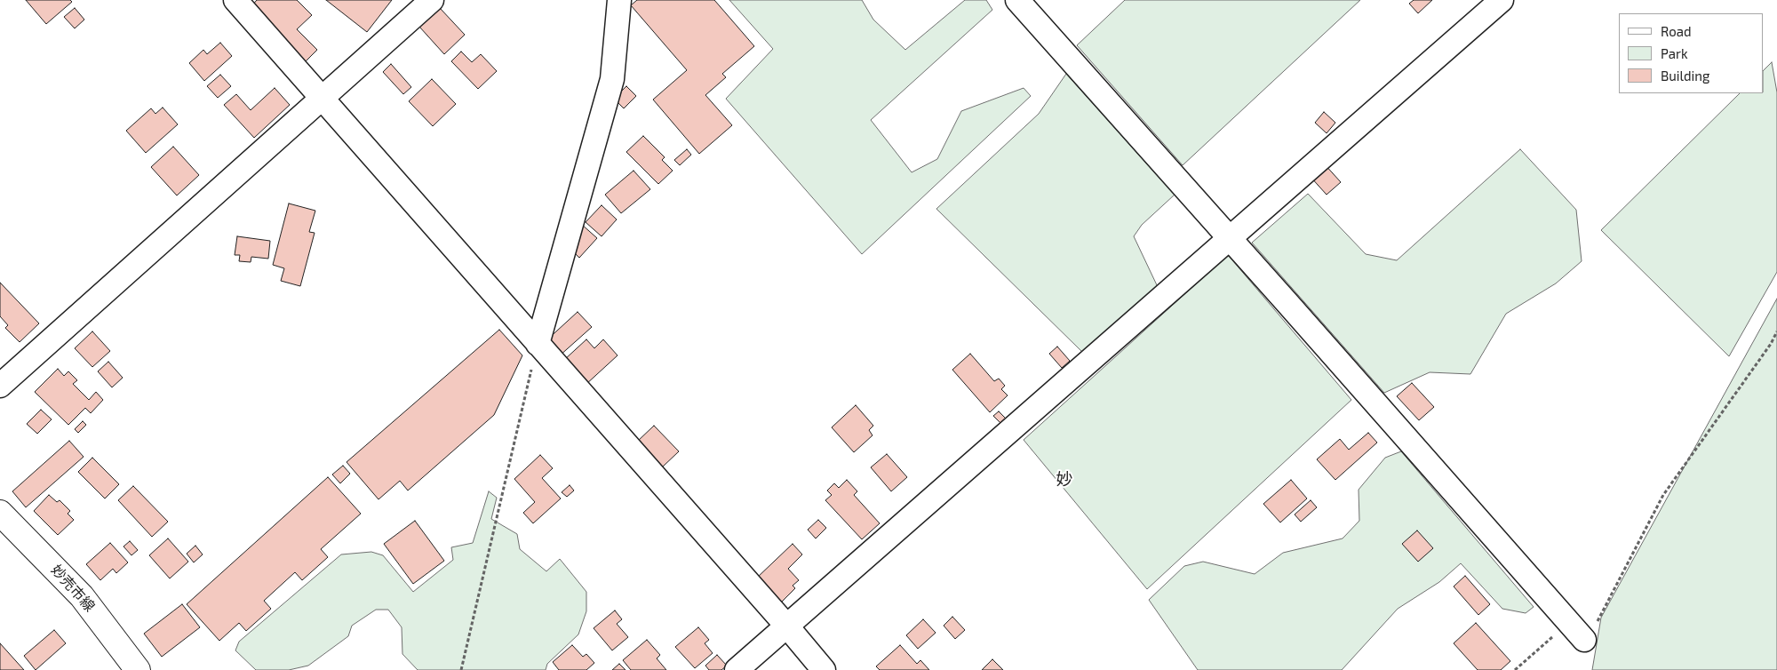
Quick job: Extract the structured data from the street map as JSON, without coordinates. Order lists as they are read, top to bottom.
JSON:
{
  "streets": {
    "main road": ["妙売市線"]
  },
  "districts": ["妙"],
  "legend": ["Road", "Park", "Building"]
}
